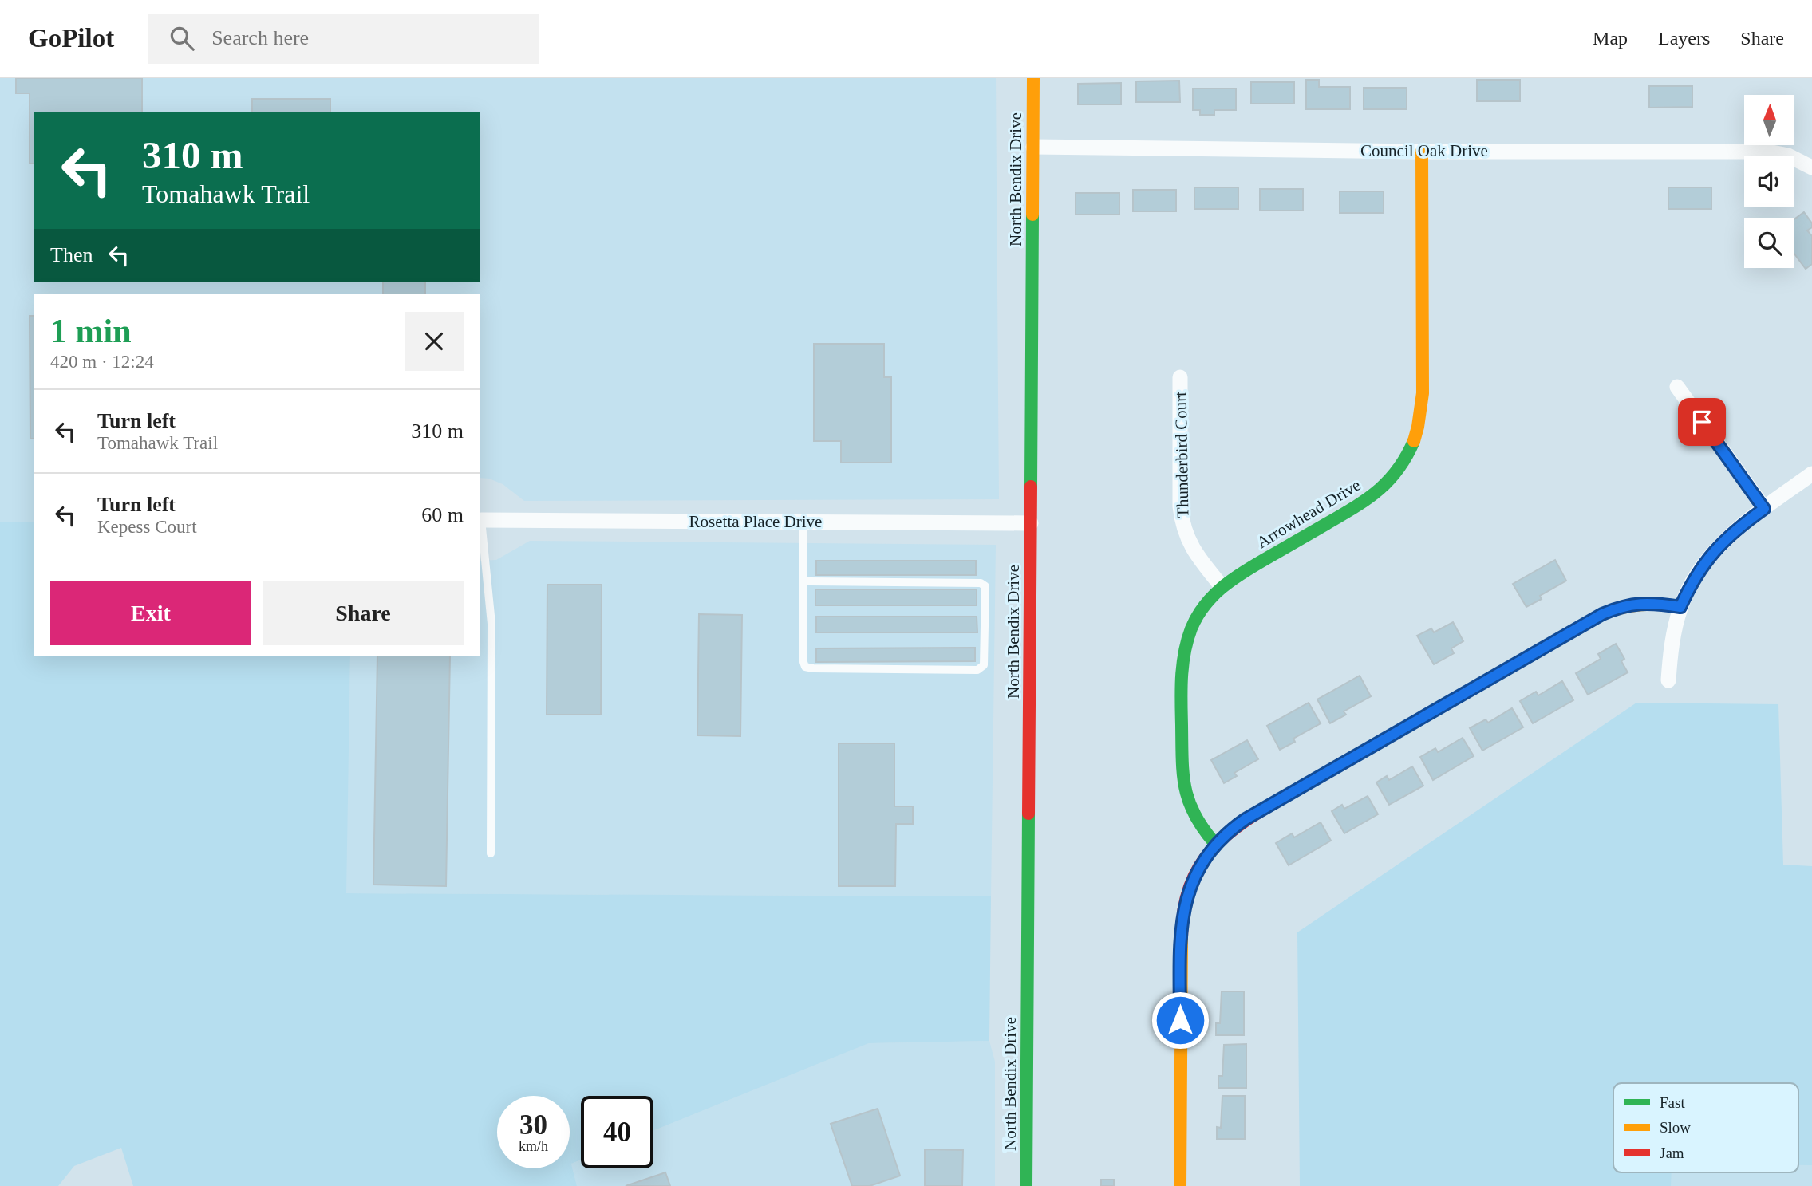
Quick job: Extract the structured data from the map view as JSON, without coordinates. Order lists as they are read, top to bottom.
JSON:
{
  "streets": {
    "street": [
      "Council Oak Drive",
      "North Bendix Drive",
      "Thunderbird Court",
      "Arrowhead Drive",
      "Rosetta Place Drive"
    ]
  },
  "crossings": [
    ["Council Oak Drive", "North Bendix Drive"],
    ["Council Oak Drive", "Arrowhead Drive"],
    ["North Bendix Drive", "Rosetta Place Drive"],
    ["Thunderbird Court", "Arrowhead Drive"]
  ],
  "legend": ["Fast", "Slow", "Jam"],
  "north": "top",
  "page": {
    "header": "GoPilot",
    "search": "Search here",
    "nav": ["Map", "Layers", "Share"],
    "turn": ["310 m", "Tomahawk Trail"],
    "then": "Then",
    "heading": ["1 min", "420 m · 12:24"],
    "list": [
      {
        "name": "Turn left",
        "note": "Tomahawk Trail",
        "value": "310 m"
      },
      {
        "name": "Turn left",
        "note": "Kepess Court",
        "value": "60 m"
      }
    ],
    "buttons": ["Exit", "Share"],
    "speed": "30 km/h",
    "limit": "40"
  }
}
